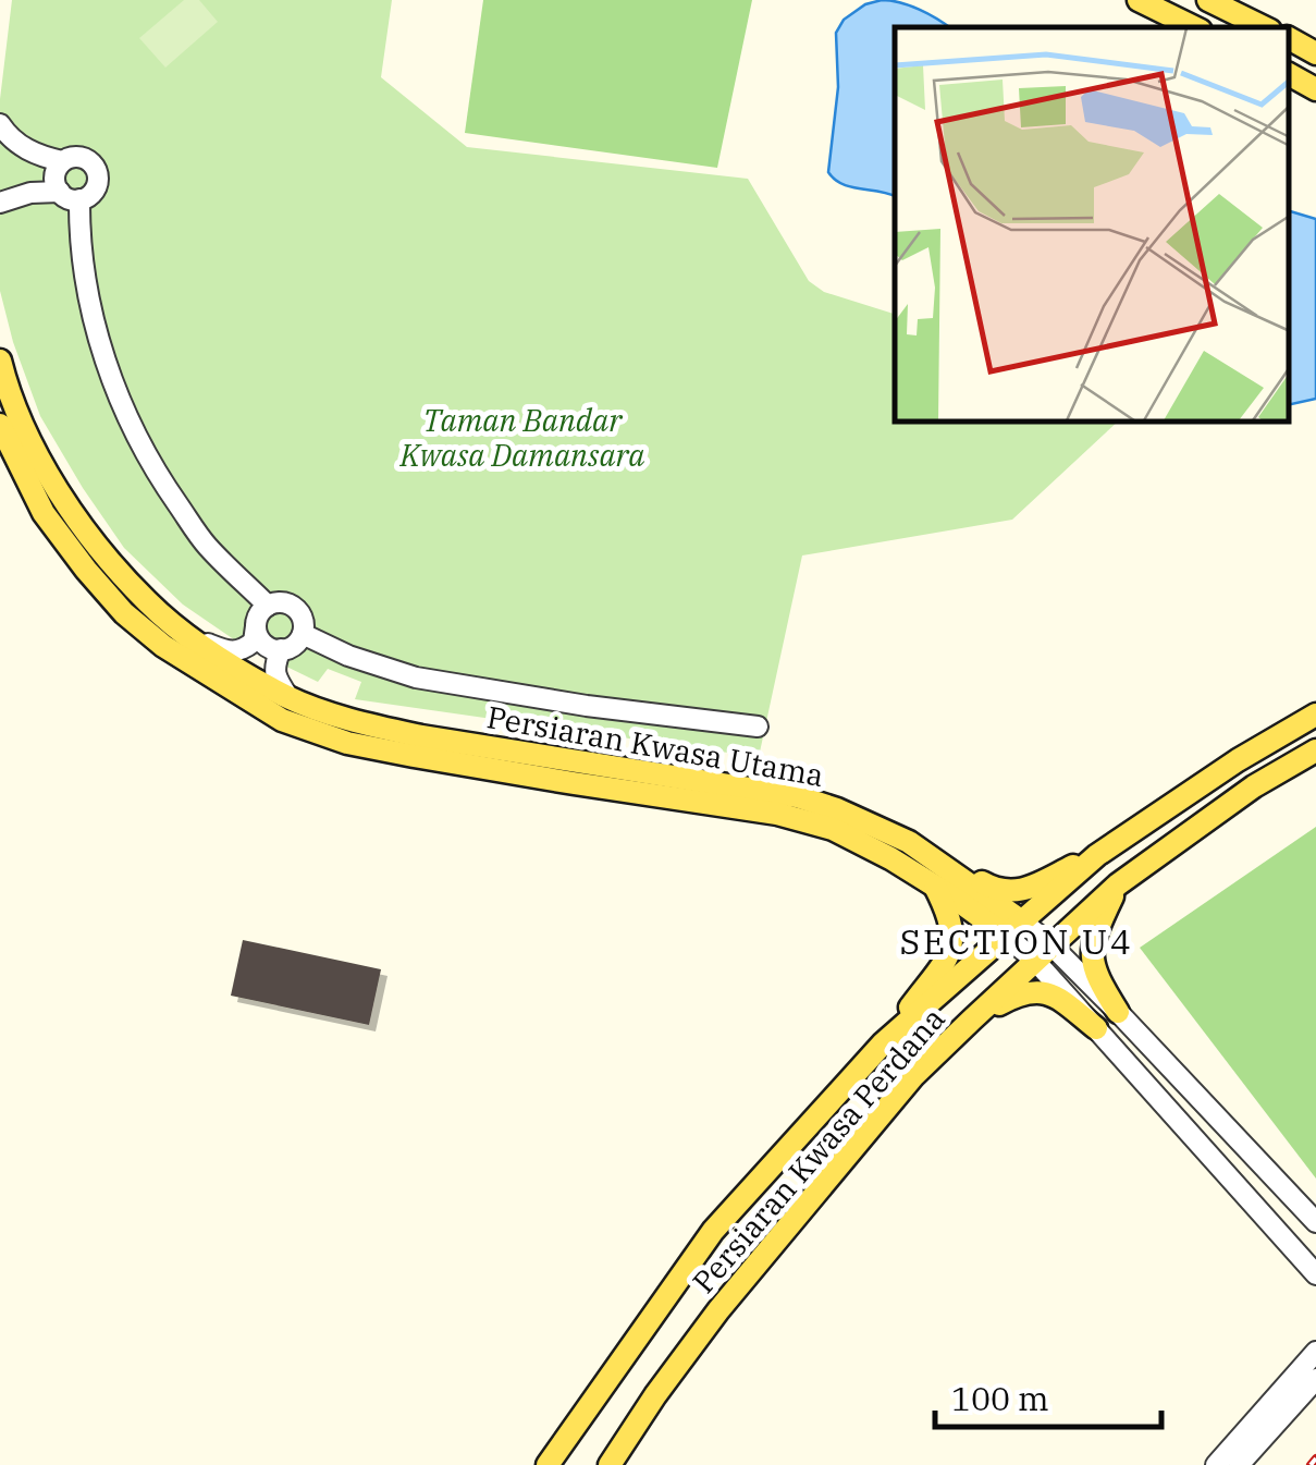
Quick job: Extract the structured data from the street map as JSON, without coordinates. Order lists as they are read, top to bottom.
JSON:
{
  "streets": {
    "main road": ["Persiaran Kwasa Utama", "Persiaran Kwasa Perdana"]
  },
  "crossings": [
    ["Persiaran Kwasa Utama", "Persiaran Kwasa Perdana"]
  ],
  "districts": ["SECTION U4"],
  "parks": ["Taman Bandar Kwasa Damansara"],
  "scale_bar": "100 m"
}
